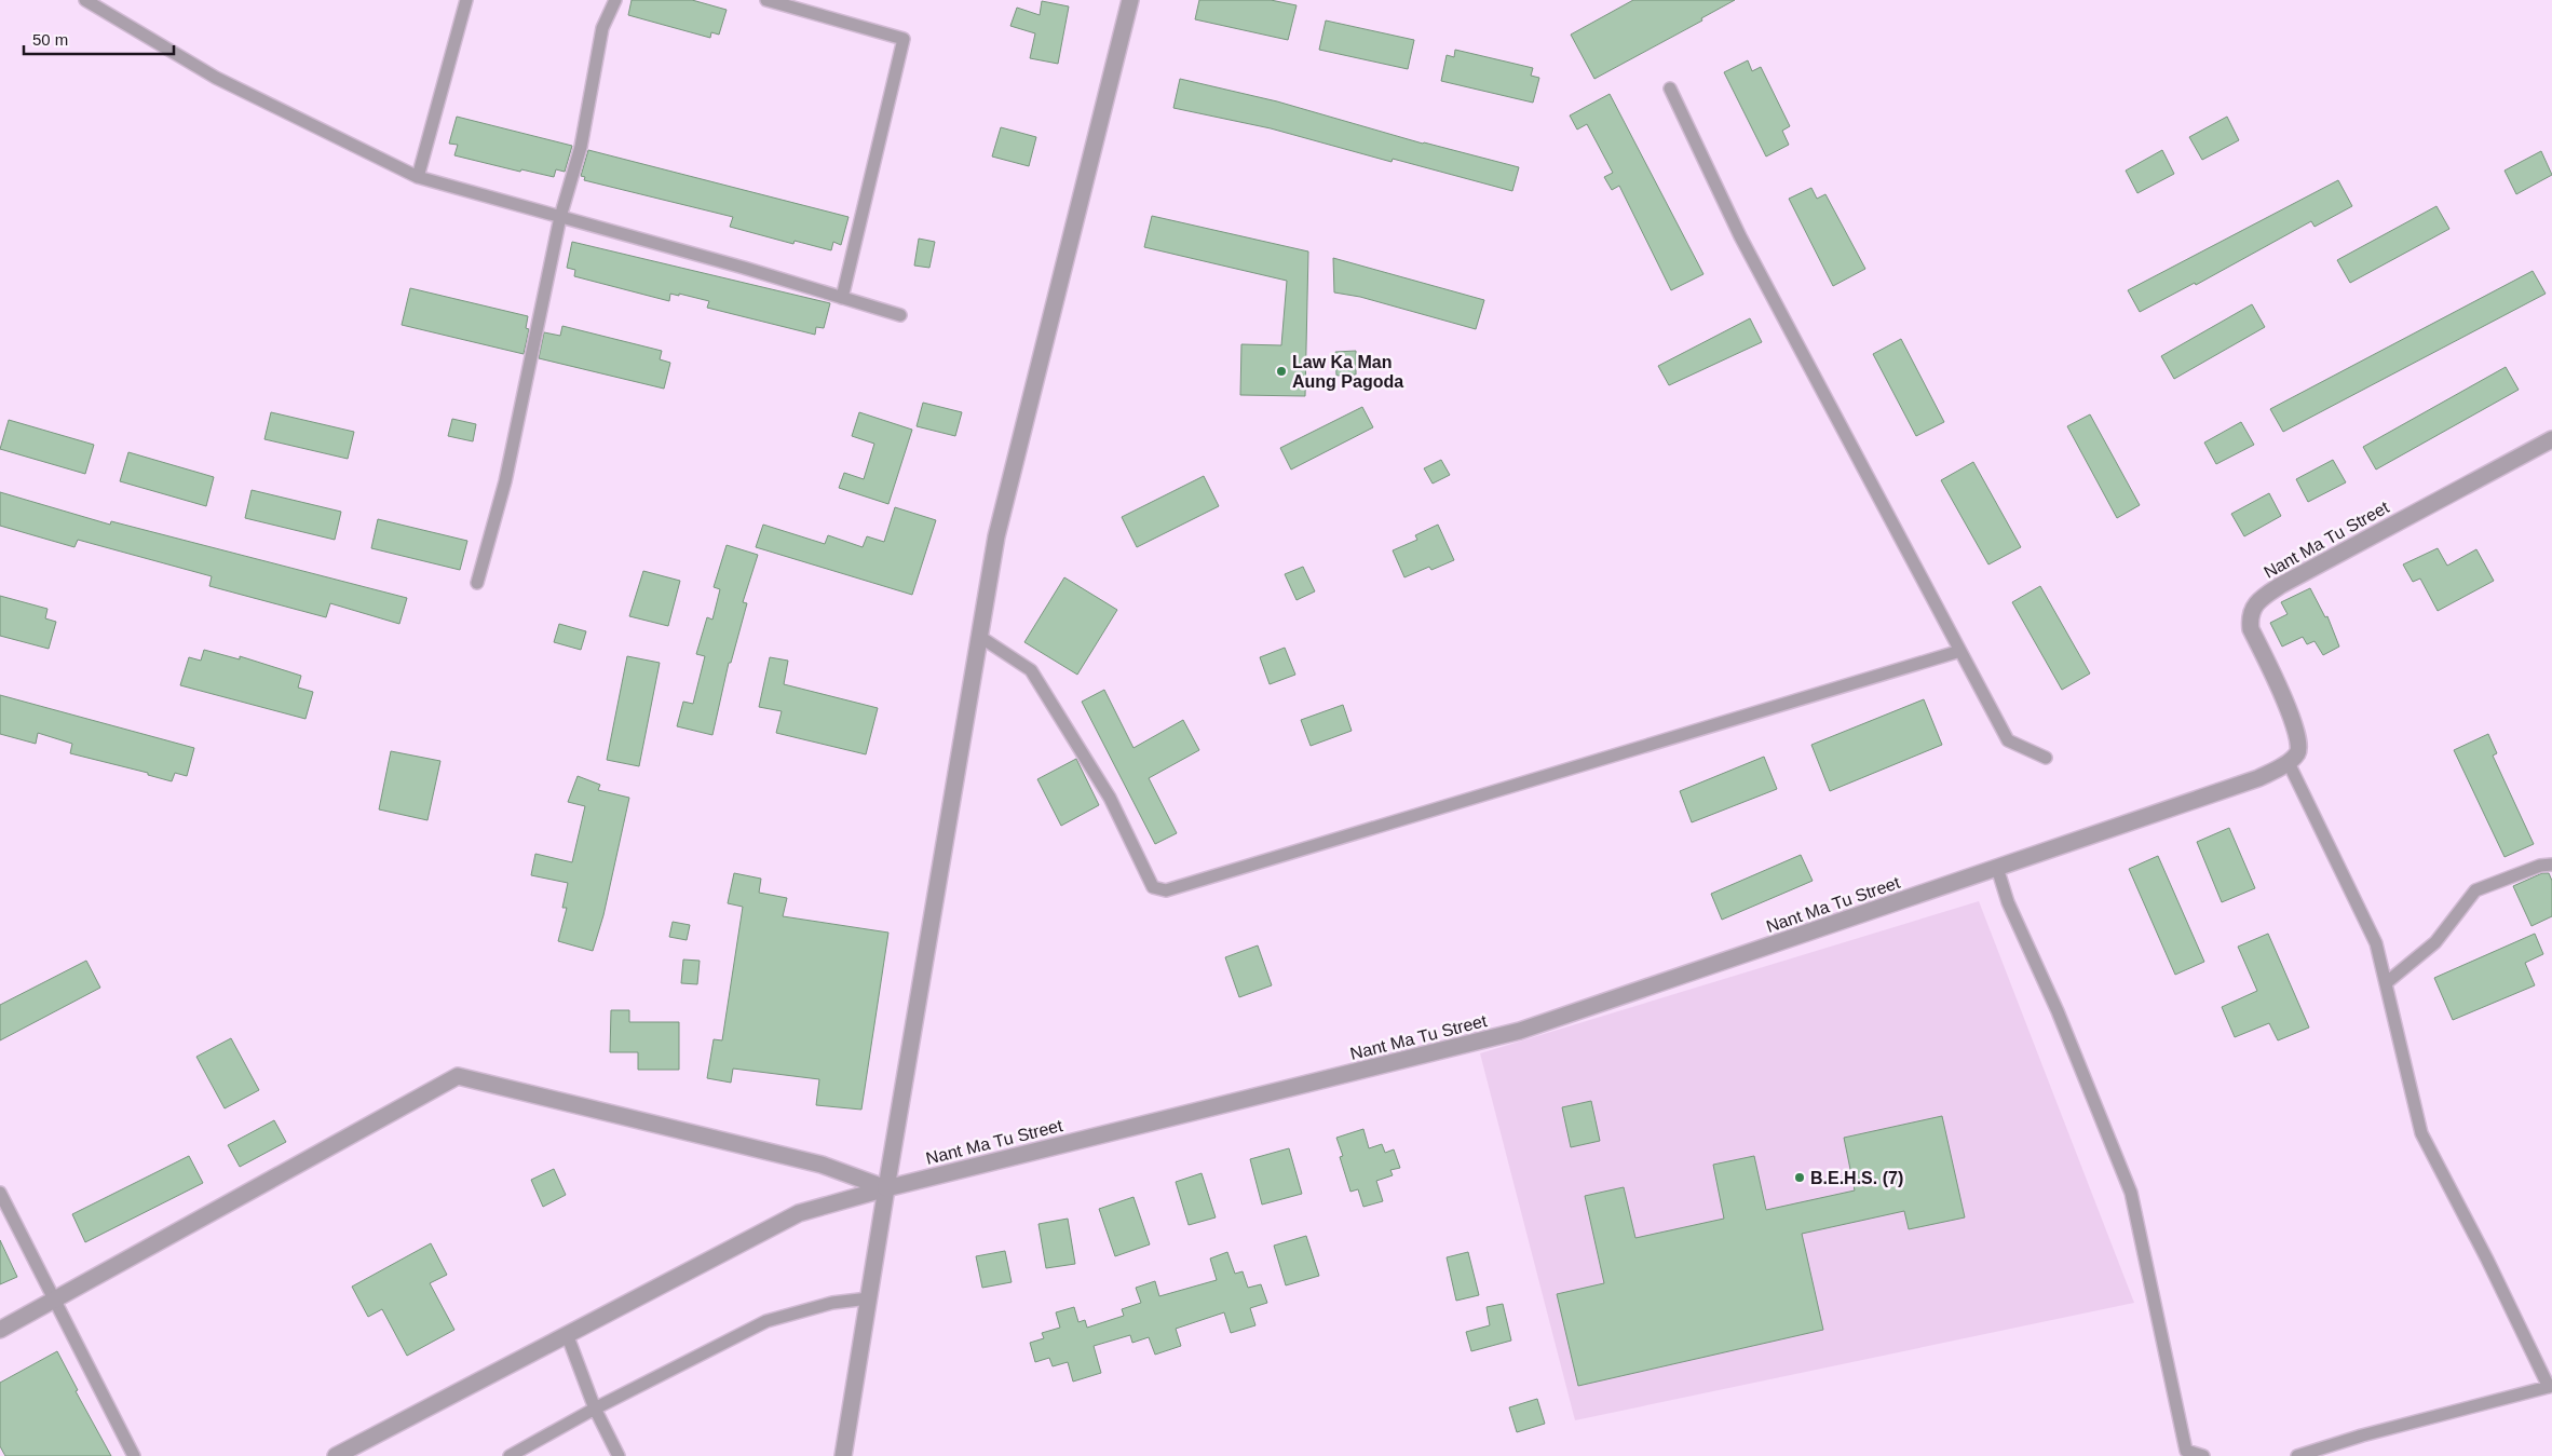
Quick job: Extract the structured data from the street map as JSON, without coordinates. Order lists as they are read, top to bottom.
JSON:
{
  "streets": {
    "street": ["Nant Ma Tu Street"]
  },
  "places": ["Law Ka Man Aung Pagoda", "B.E.H.S. (7)"],
  "scale_bar": "50 m"
}
